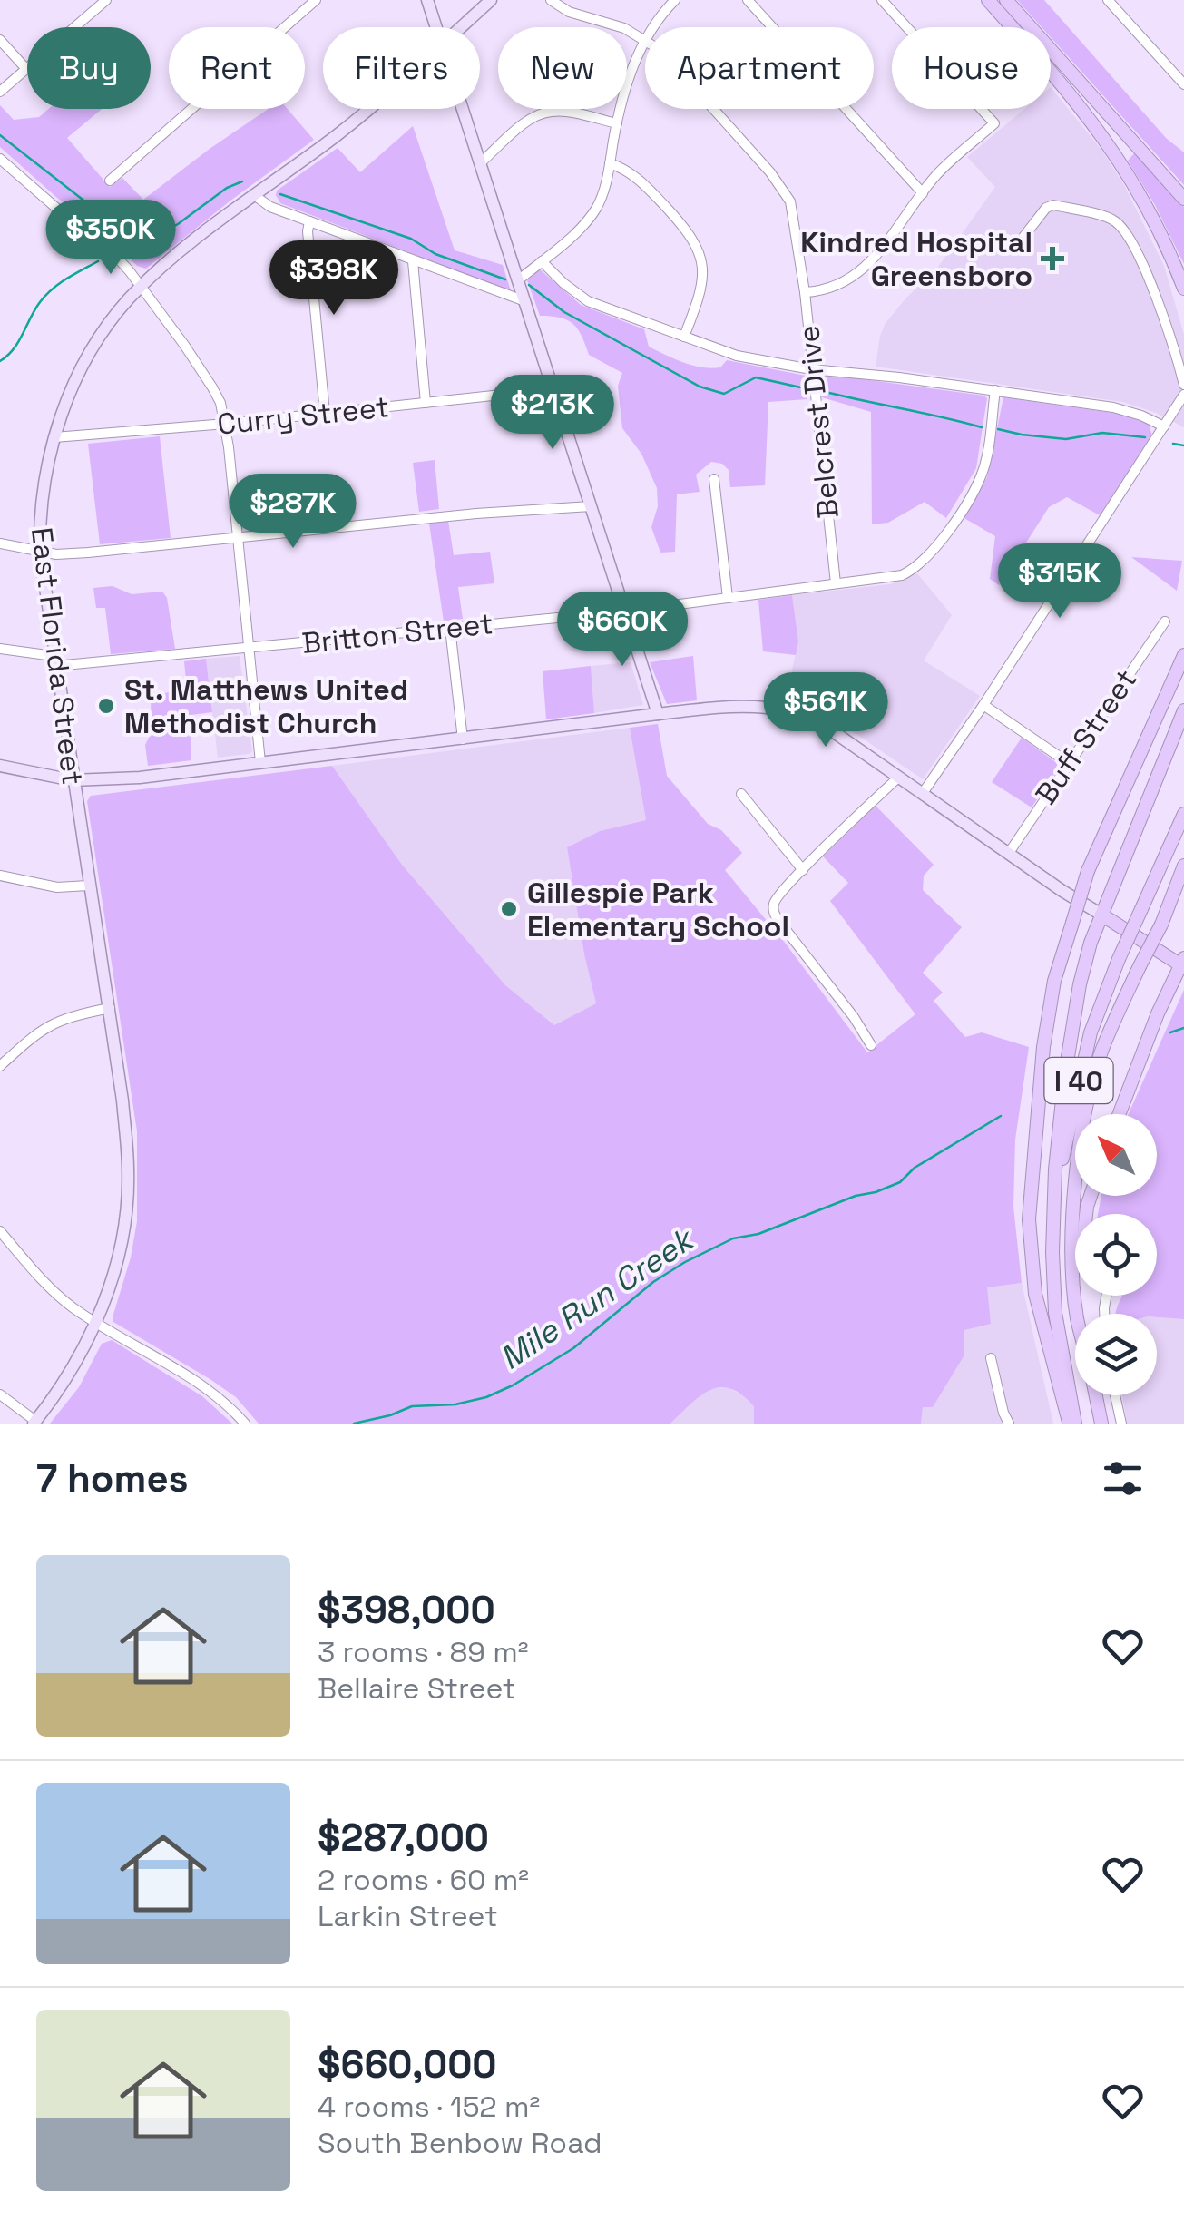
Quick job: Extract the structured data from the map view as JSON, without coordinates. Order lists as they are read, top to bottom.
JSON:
{
  "streets": {
    "highway": ["I 40"],
    "main road": ["East Florida Street"],
    "street": [
      "Curry Street",
      "Belcrest Drive",
      "Britton Street",
      "Buff Street"
    ]
  },
  "crossings": [
    ["Curry Street", "East Florida Street"],
    ["Belcrest Drive", "Britton Street"],
    ["Britton Street", "East Florida Street"]
  ],
  "water": ["Mile Run Creek"],
  "places": {
    "health": ["Kindred Hospital Greensboro"],
    "other": ["St. Matthews United Methodist Church", "Gillespie Park Elementary School"]
  },
  "north": "top left",
  "page": {
    "chip": [
      "Buy",
      "Rent",
      "Filters",
      "New",
      "Apartment",
      "House"
    ],
    "price": [
      "$350K",
      "$398K",
      "$213K",
      "$287K",
      "$315K",
      "$660K",
      "$561K"
    ],
    "heading": "7 homes",
    "list": [
      {
        "name": "$398,000",
        "note": "3 rooms · 89 m² · Bellaire Street"
      },
      {
        "name": "$287,000",
        "note": "2 rooms · 60 m² · Larkin Street"
      },
      {
        "name": "$660,000",
        "note": "4 rooms · 152 m² · South Benbow Road"
      }
    ]
  }
}
